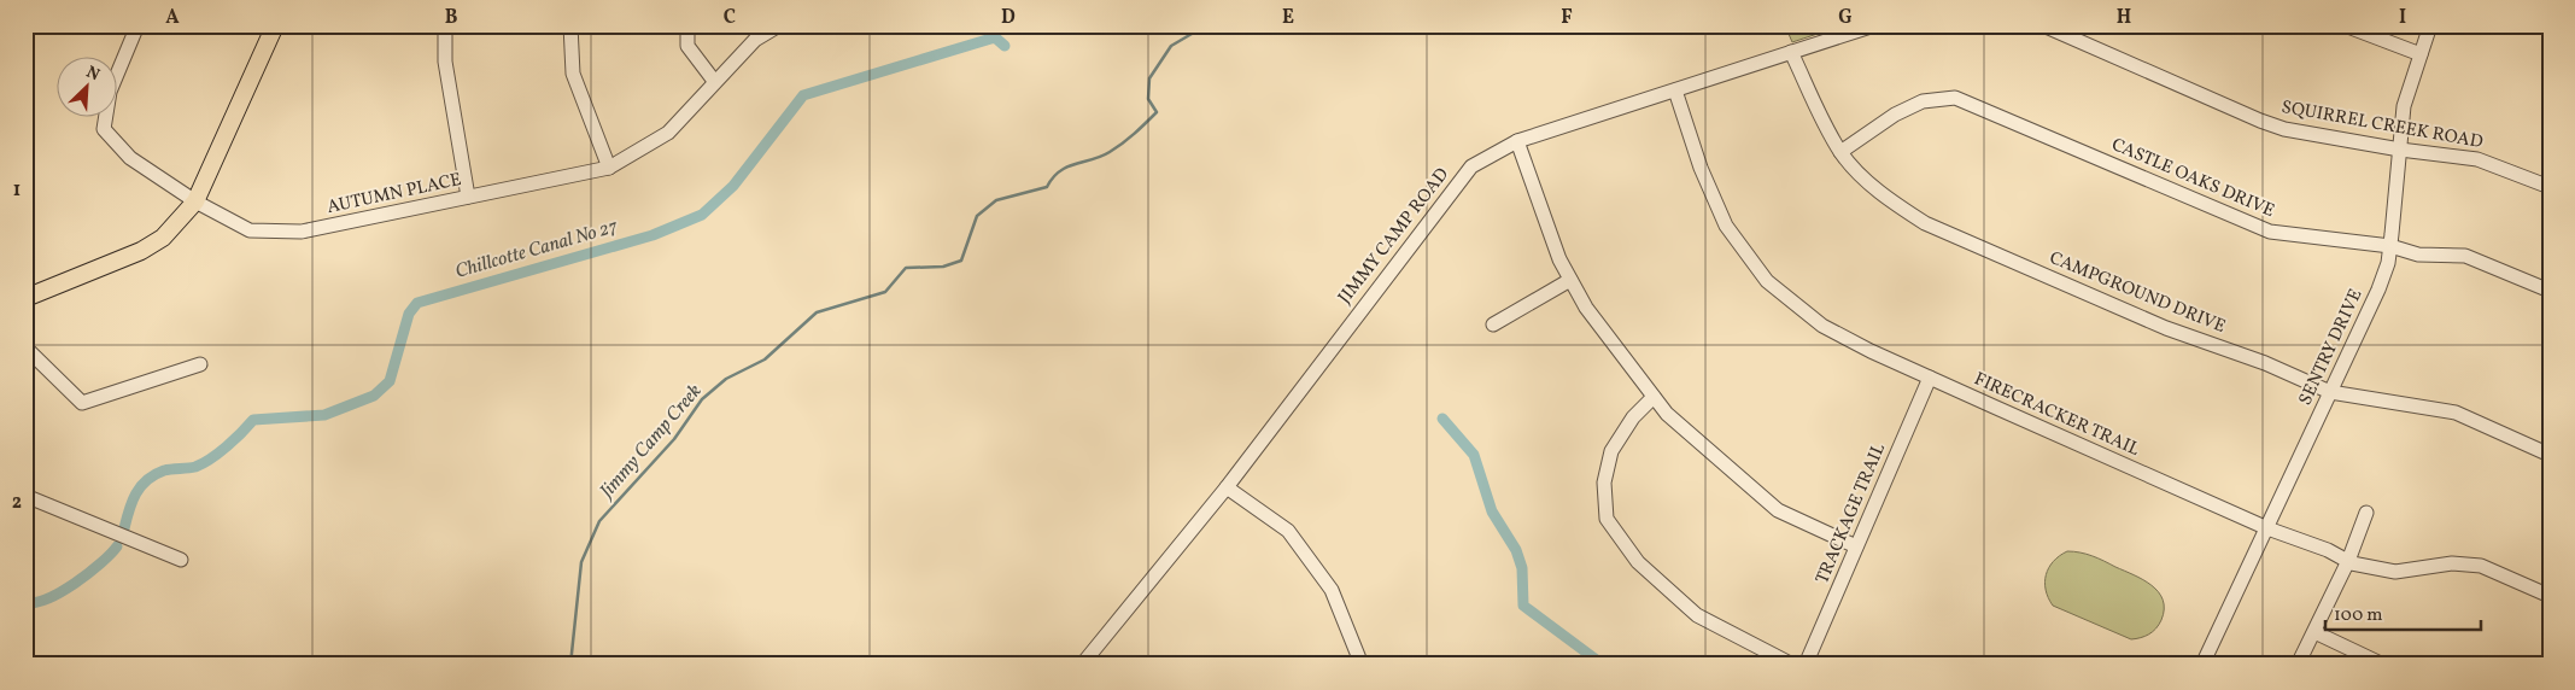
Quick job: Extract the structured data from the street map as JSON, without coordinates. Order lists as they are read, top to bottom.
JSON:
{
  "streets": {
    "street": [
      "SQUIRREL CREEK ROAD",
      "CASTLE OAKS DRIVE",
      "AUTUMN PLACE",
      "JIMMY CAMP ROAD",
      "CAMPGROUND DRIVE",
      "SENTRY DRIVE",
      "FIRECRACKER TRAIL",
      "TRACKAGE TRAIL"
    ]
  },
  "crossings": [
    ["SQUIRREL CREEK ROAD", "SENTRY DRIVE"],
    ["CASTLE OAKS DRIVE", "CAMPGROUND DRIVE"],
    ["CASTLE OAKS DRIVE", "SENTRY DRIVE"],
    ["JIMMY CAMP ROAD", "CAMPGROUND DRIVE"],
    ["JIMMY CAMP ROAD", "FIRECRACKER TRAIL"],
    ["CAMPGROUND DRIVE", "SENTRY DRIVE"],
    ["SENTRY DRIVE", "FIRECRACKER TRAIL"],
    ["FIRECRACKER TRAIL", "TRACKAGE TRAIL"]
  ],
  "water": ["Chillcotte Canal No 27", "Jimmy Camp Creek"],
  "scale_bar": "100 m",
  "north": "top right",
  "grid": {
    "columns": [
      "A",
      "B",
      "C",
      "D",
      "E",
      "F",
      "G",
      "H",
      "I"
    ],
    "rows": ["1", "2"]
  }
}
